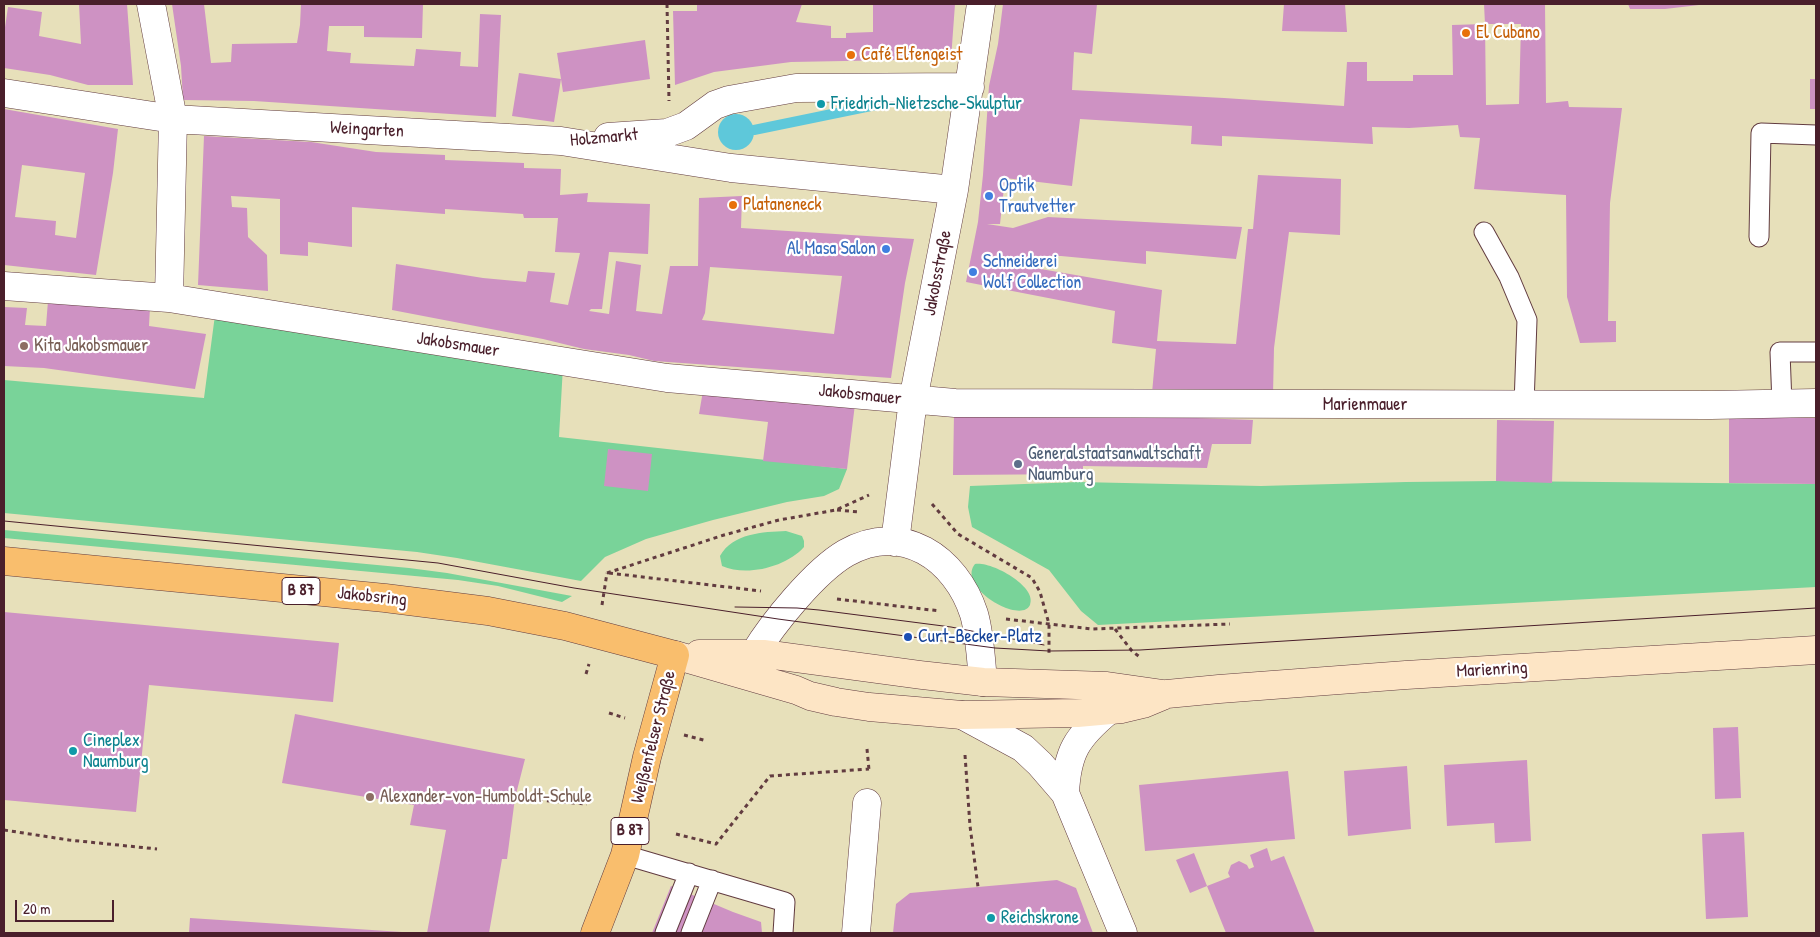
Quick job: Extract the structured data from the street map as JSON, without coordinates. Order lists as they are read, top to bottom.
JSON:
{
  "streets": {
    "main road": [
      "B 87",
      "Jakobsring",
      "Marienring",
      "Weißenfelser Straße"
    ],
    "street": [
      "Weingarten",
      "Holzmarkt",
      "Jakobsstraße",
      "Jakobsmauer",
      "Marienmauer"
    ]
  },
  "crossings": [
    ["Weingarten", "Holzmarkt"],
    ["Holzmarkt", "Jakobsstraße"],
    ["Jakobsstraße", "Jakobsmauer"],
    ["Jakobsstraße", "Marienmauer"],
    ["Jakobsmauer", "Marienmauer"],
    ["Jakobsring", "Weißenfelser Straße"]
  ],
  "places": [
    "El Cubano",
    "Café Elfengeist",
    "Friedrich-Nietzsche-Skulptur",
    "Optik Trautvetter",
    "Plataneneck",
    "Al Masa Salon",
    "Schneiderei Wolf Collection",
    "Kita Jakobsmauer",
    "Generalstaatsanwaltschaft Naumburg",
    "Curt-Becker-Platz",
    "Cineplex Naumburg",
    "Alexander-von-Humboldt-Schule",
    "Reichskrone"
  ],
  "scale_bar": "20 m"
}
